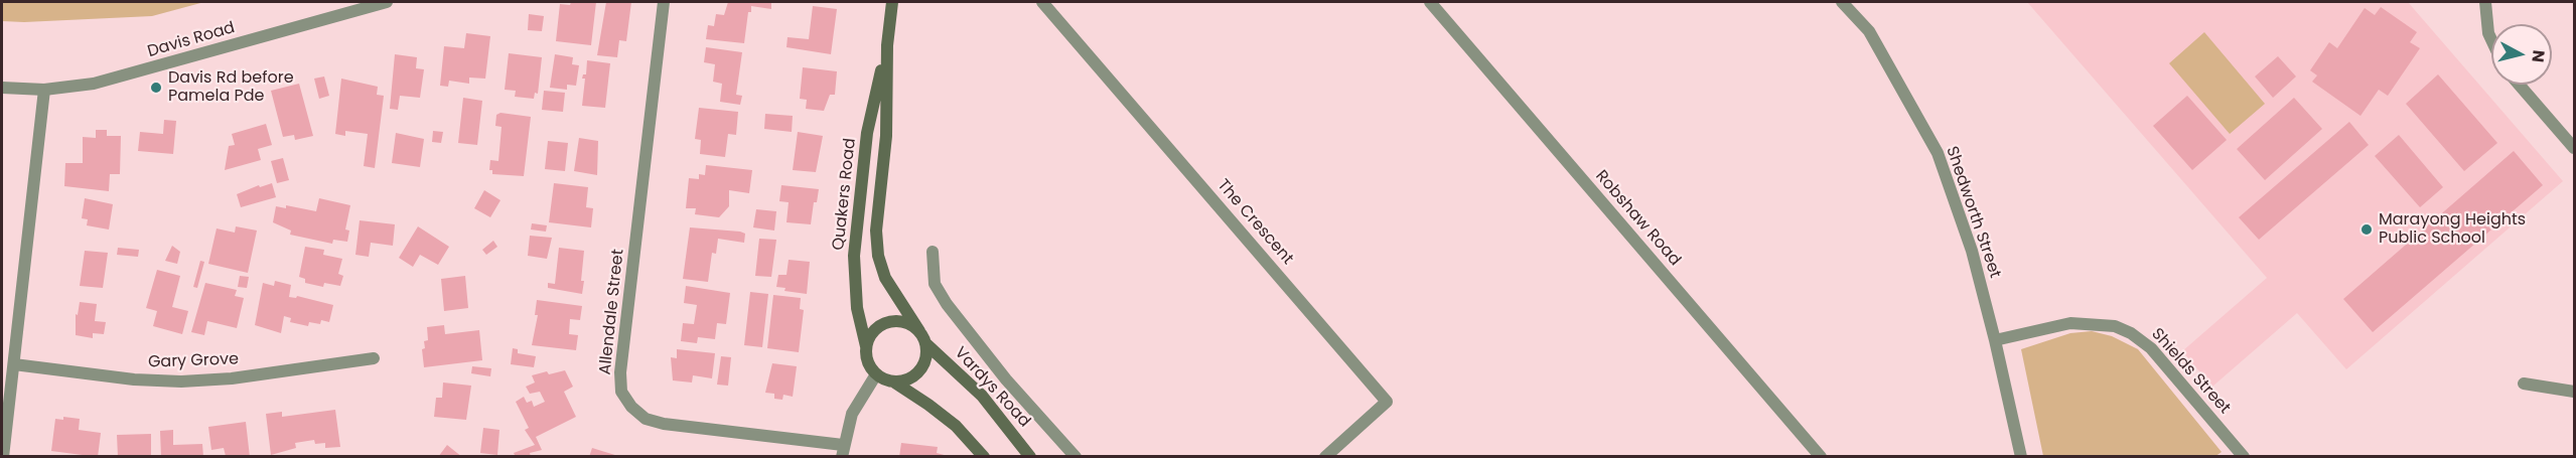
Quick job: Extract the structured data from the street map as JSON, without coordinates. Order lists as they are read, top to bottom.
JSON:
{
  "streets": {
    "main road": ["Quakers Road", "Vardys Road"],
    "street": [
      "Davis Road",
      "Shedworth Street",
      "Robshaw Road",
      "The Crescent",
      "Allendale Street",
      "Gary Grove",
      "Shields Street"
    ]
  },
  "crossings": [
    ["Quakers Road", "Vardys Road"],
    ["Shedworth Street", "Shields Street"]
  ],
  "places": ["Davis Rd before Pamela Pde", "Marayong Heights Public School"],
  "north": "right"
}
